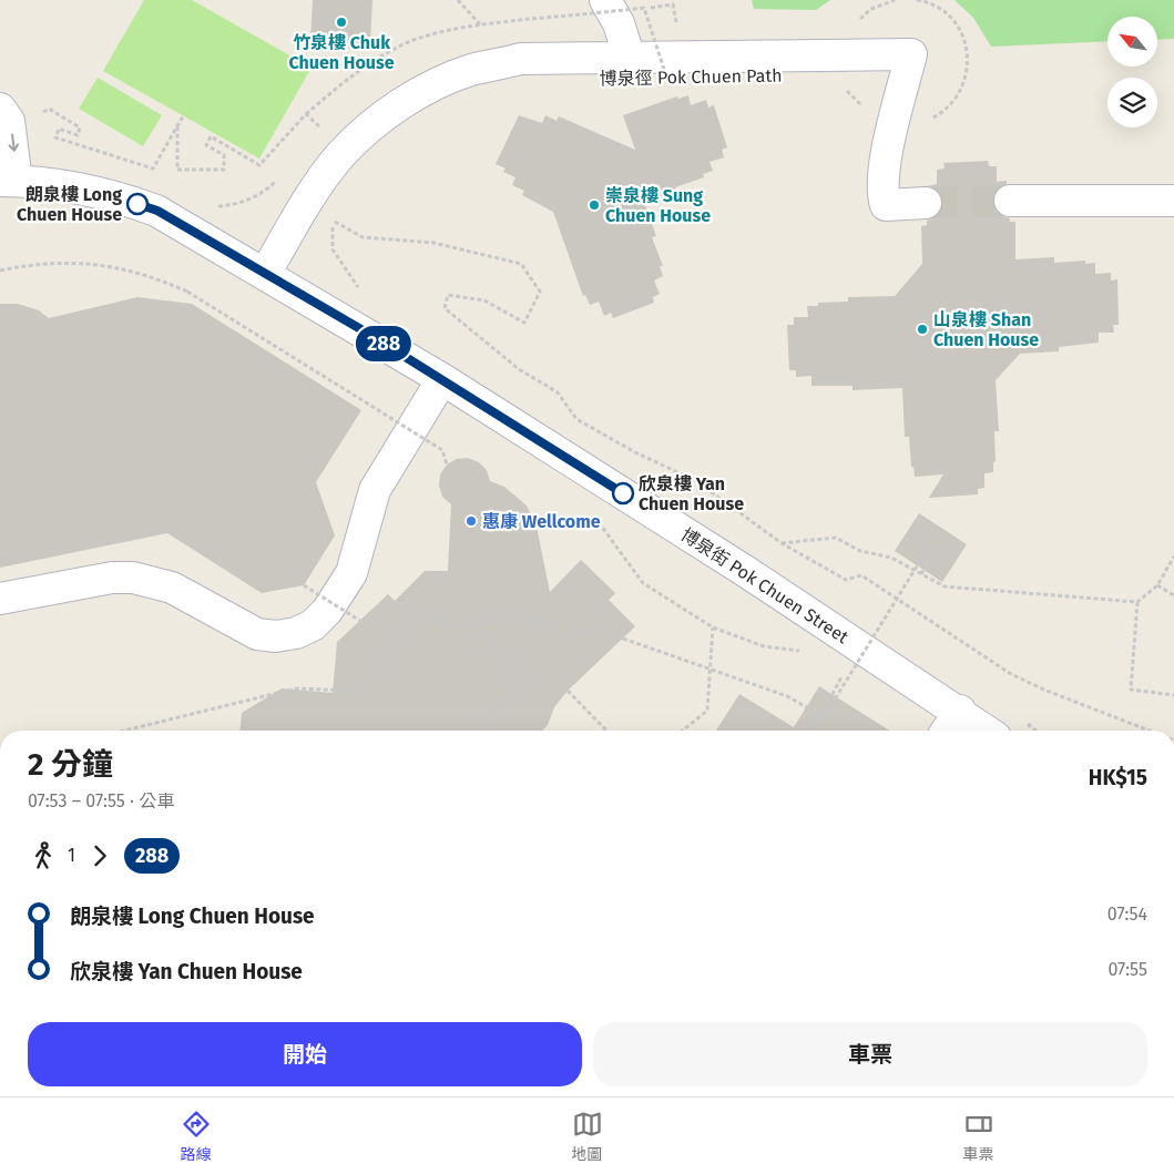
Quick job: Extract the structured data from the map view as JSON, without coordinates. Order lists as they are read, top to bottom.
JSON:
{
  "streets": {
    "street": ["博泉徑 Pok Chuen Path", "博泉街 Pok Chuen Street"]
  },
  "crossings": [
    ["博泉徑 Pok Chuen Path", "博泉街 Pok Chuen Street"]
  ],
  "places": [
    "竹泉樓 Chuk Chuen House",
    "朗泉樓 Long Chuen House",
    "崇泉樓 Sung Chuen House",
    "山泉樓 Shan Chuen House",
    "欣泉樓 Yan Chuen House",
    "惠康 Wellcome"
  ],
  "lines": ["bus line 288"],
  "north": "top left",
  "page": {
    "on_map": "288",
    "heading": ["2 分鐘", "07:53 – 07:55 · 公車", "HK$15"],
    "legs": ["1", "288"],
    "list": [
      {
        "name": "朗泉樓 Long Chuen House",
        "value": "07:54"
      },
      {
        "name": "欣泉樓 Yan Chuen House",
        "value": "07:55"
      }
    ],
    "buttons": ["開始", "車票"],
    "tabs": ["路線", "地圖", "車票"]
  }
}
